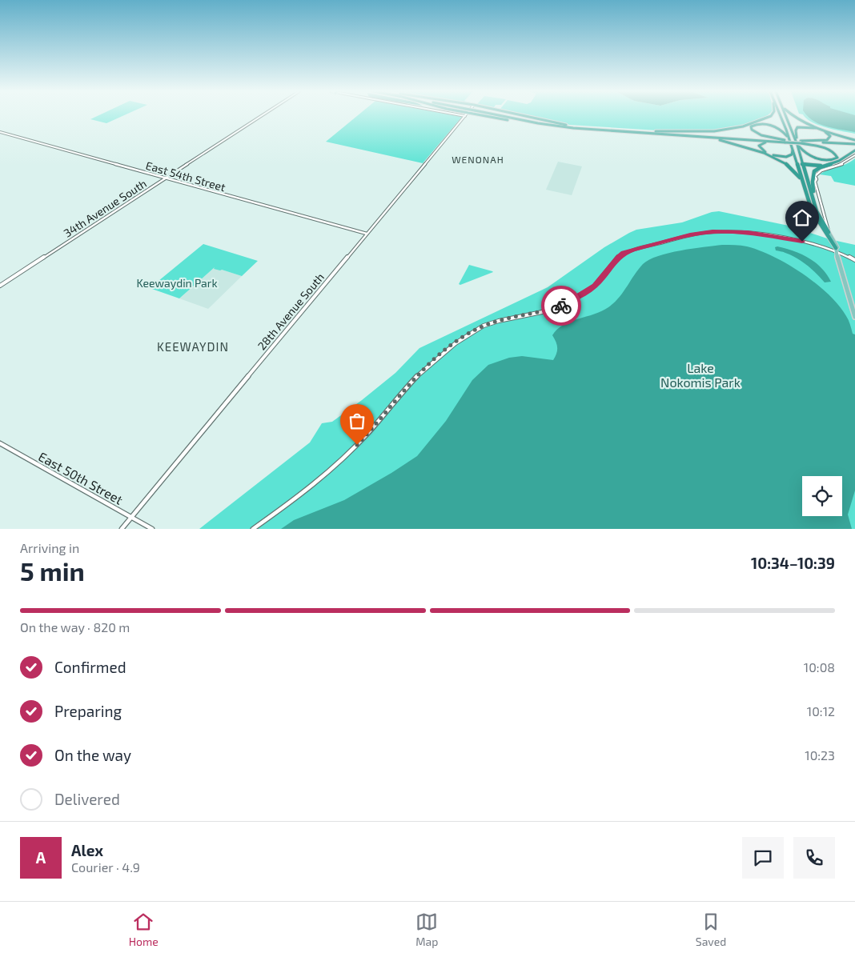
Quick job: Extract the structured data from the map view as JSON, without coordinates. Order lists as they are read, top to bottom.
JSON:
{
  "streets": {
    "street": [
      "East 54th Street",
      "34th Avenue South",
      "28th Avenue South",
      "East 50th Street"
    ]
  },
  "crossings": [
    ["East 54th Street", "34th Avenue South"],
    ["East 54th Street", "28th Avenue South"],
    ["28th Avenue South", "East 50th Street"]
  ],
  "districts": ["WENONAH", "KEEWAYDIN"],
  "parks": ["Keewaydin Park", "Lake Nokomis Park"],
  "page": {
    "heading": ["5 min", "Arriving in", "10:34–10:39"],
    "panel": ["Alex", "Courier · 4.9"],
    "bar": "On the way · 820 m",
    "list": [
      ["Confirmed", "10:08"],
      ["Preparing", "10:12"],
      ["On the way", "10:23"],
      "Delivered"
    ],
    "round": "A",
    "tabs": ["Home", "Map", "Saved"]
  }
}
